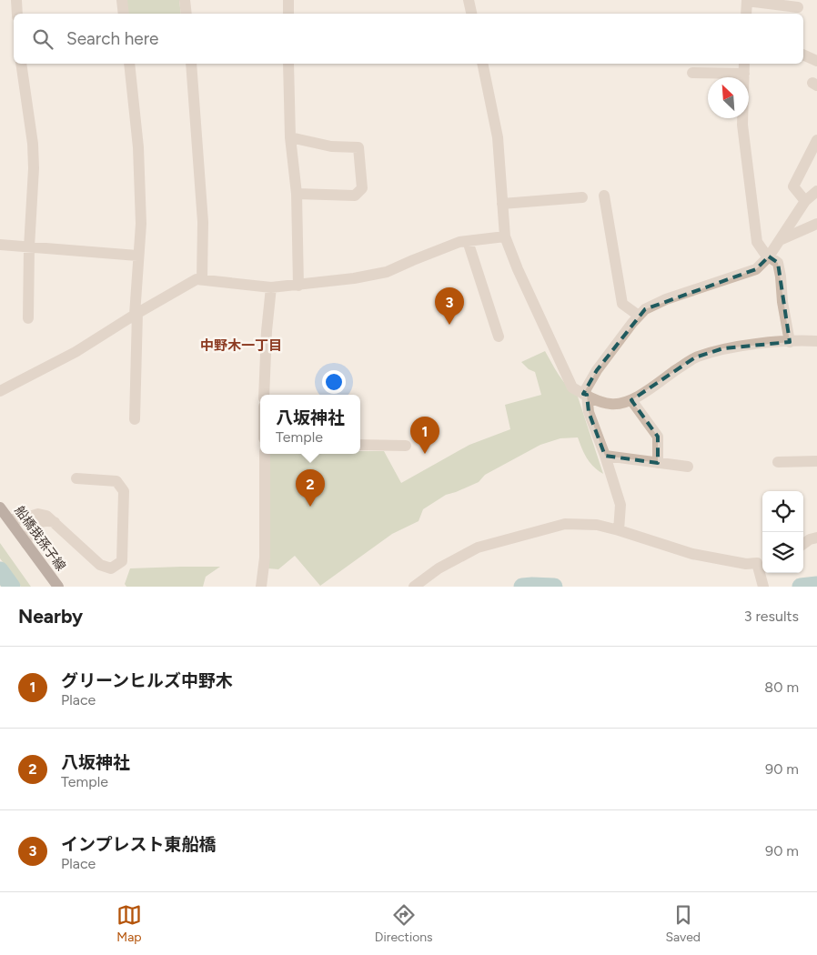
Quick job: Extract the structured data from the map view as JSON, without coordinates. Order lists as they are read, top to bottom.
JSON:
{
  "streets": {
    "main road": ["船橋我孫子線"]
  },
  "districts": ["中野木一丁目"],
  "north": "top left",
  "page": {
    "search": "Search here",
    "pins": ["3", "1", "2"],
    "popup": ["八坂神社", "Temple"],
    "heading": ["Nearby", "3 results"],
    "list": [
      {
        "mark": "1",
        "name": "グリーンヒルズ中野木",
        "note": "Place",
        "value": "80 m"
      },
      {
        "mark": "2",
        "name": "八坂神社",
        "note": "Temple",
        "value": "90 m"
      },
      {
        "mark": "3",
        "name": "インプレスト東船橋",
        "note": "Place",
        "value": "90 m"
      }
    ],
    "nav": ["Map", "Directions", "Saved"]
  }
}
